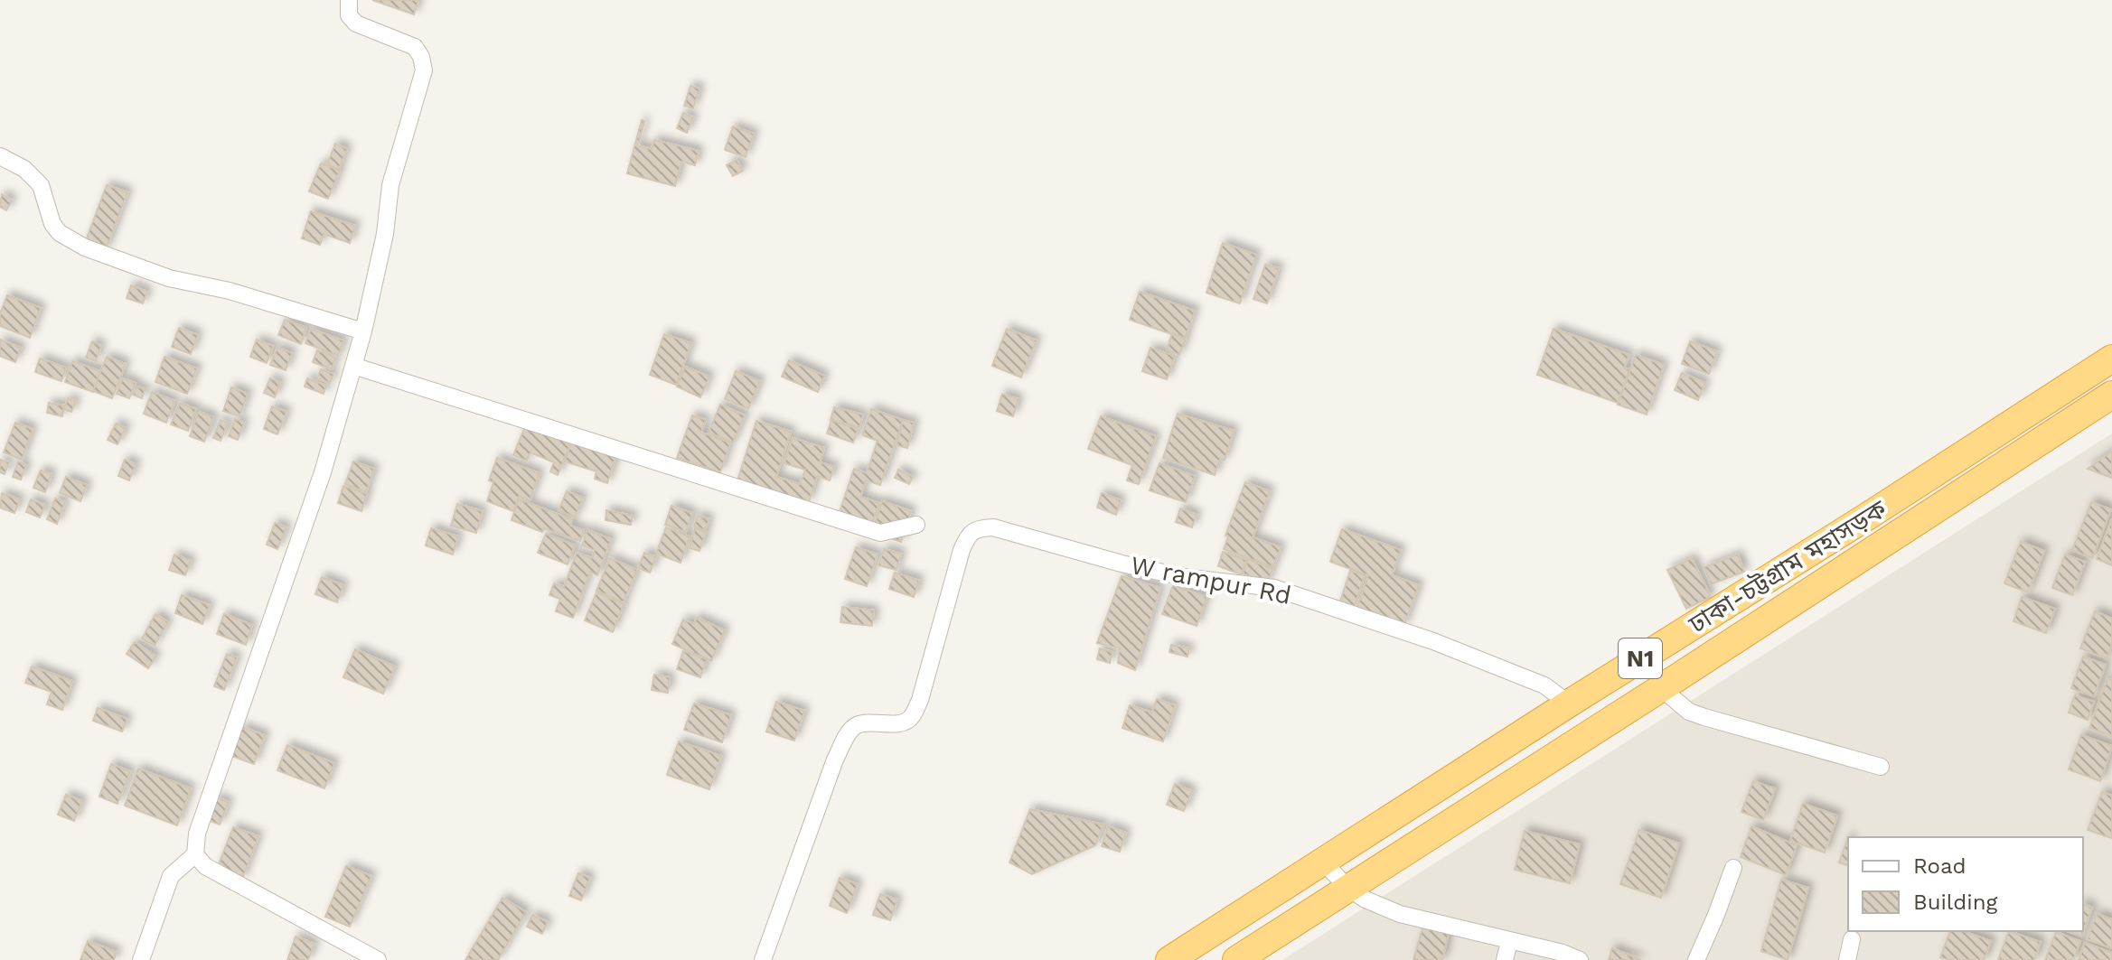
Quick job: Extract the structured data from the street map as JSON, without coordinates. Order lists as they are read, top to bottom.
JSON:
{
  "streets": {
    "highway": ["ঢাকা-চট্টগ্রাম মহাসড়ক", "N1"],
    "street": ["W rampur Rd"]
  },
  "crossings": [
    ["ঢাকা-চট্টগ্রাম মহাসড়ক", "W rampur Rd"]
  ],
  "legend": ["Road", "Building"]
}
